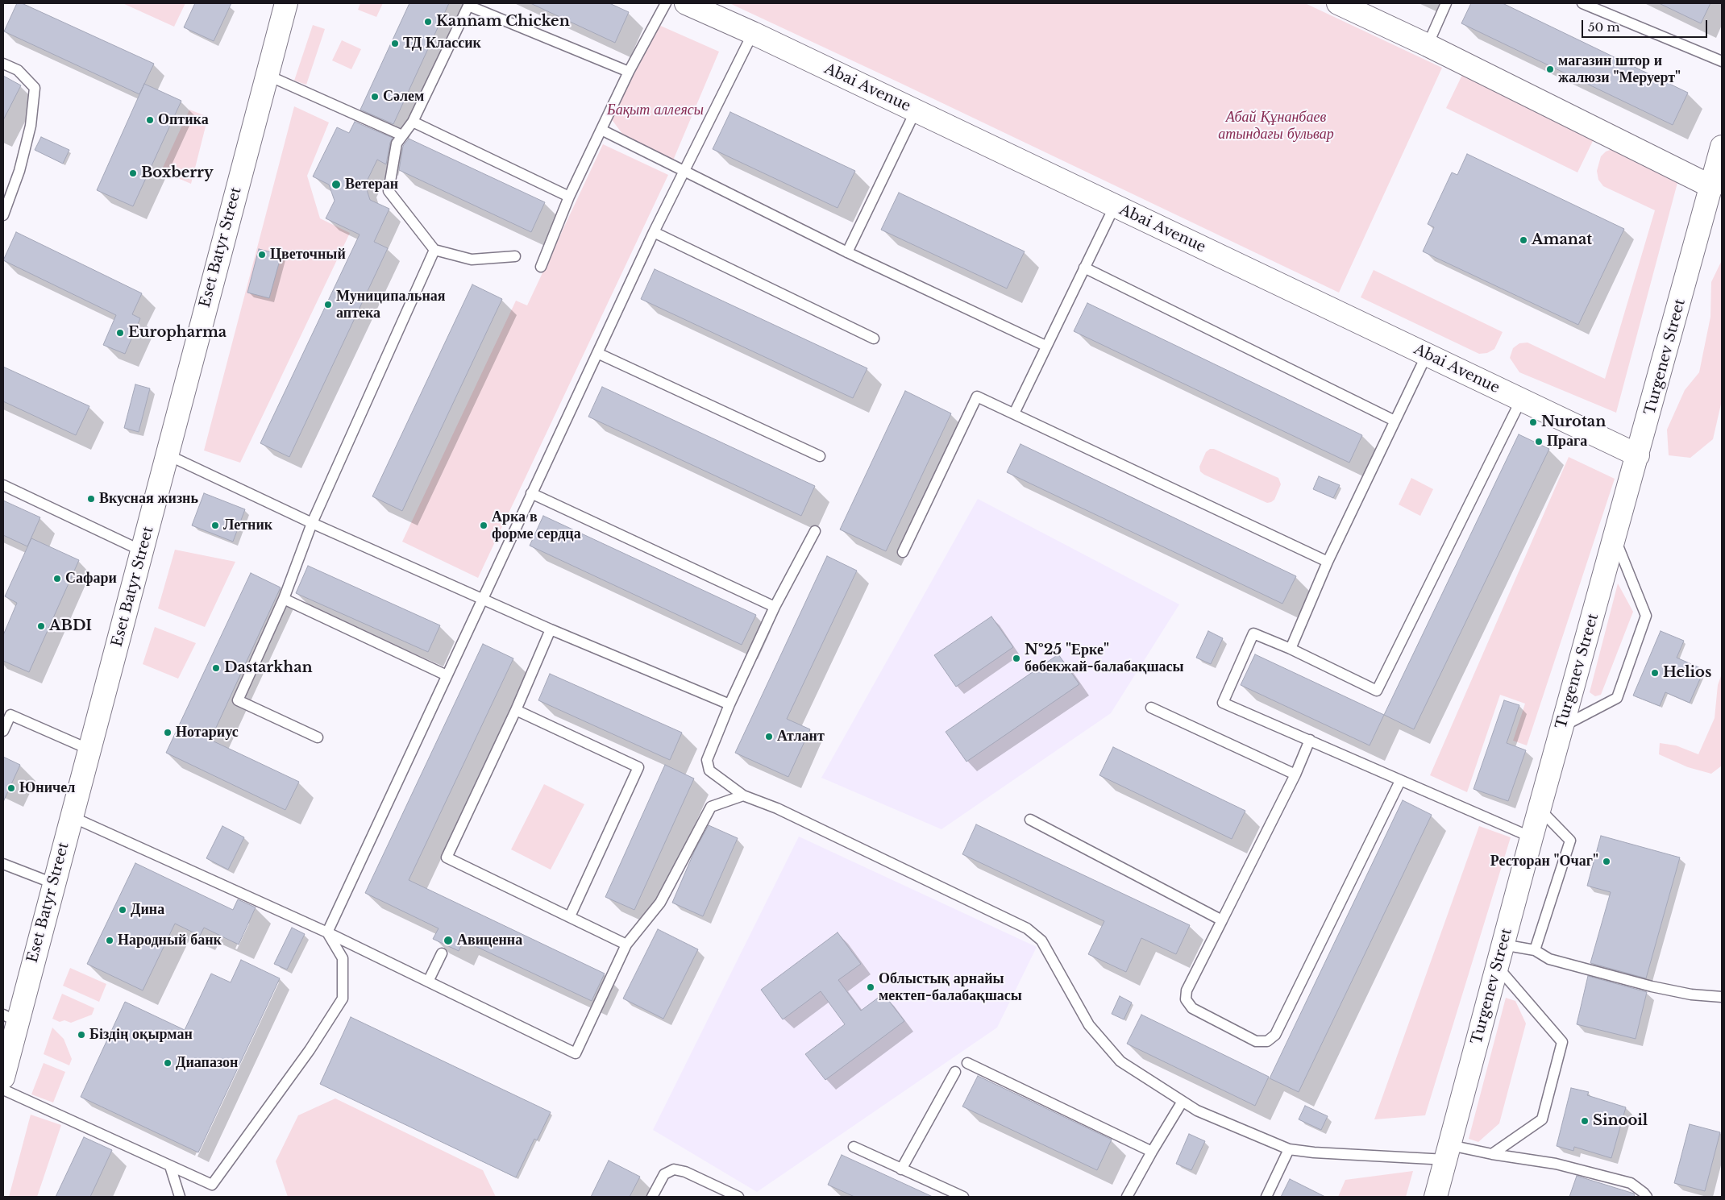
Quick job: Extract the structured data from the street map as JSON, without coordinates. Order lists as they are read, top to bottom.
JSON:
{
  "streets": {
    "main road": ["Abai Avenue", "Eset Batyr Street", "Turgenev Street"]
  },
  "crossings": [
    ["Abai Avenue", "Turgenev Street"]
  ],
  "parks": ["Бақыт аллеясы", "Абай Құнанбаев атындағы бульвар"],
  "places": [
    "Kannam Chicken",
    "ТД Классик",
    "магазин штор и жалюзи \"Меруерт\"",
    "Сәлем",
    "Оптика",
    "Boxberry",
    "Ветеран",
    "Amanat",
    "Цветочный",
    "Муниципальная аптека",
    "Europharma",
    "Nurotan",
    "Прага",
    "Вкусная жизнь",
    "Летник",
    "Арка в форме сердца",
    "Сафари",
    "ABDI",
    "№25 \"Ерке\" бөбекжай-балабақшасы",
    "Dastarkhan",
    "Helios",
    "Нотариус",
    "Атлант",
    "Юничел",
    "Ресторан \"Очаг\"",
    "Дина",
    "Народный банк",
    "Авиценна",
    "Облыстық арнайы мектеп-балабақшасы",
    "Біздің оқырман",
    "Диапазон",
    "Sinooil"
  ],
  "scale_bar": "50 m"
}
